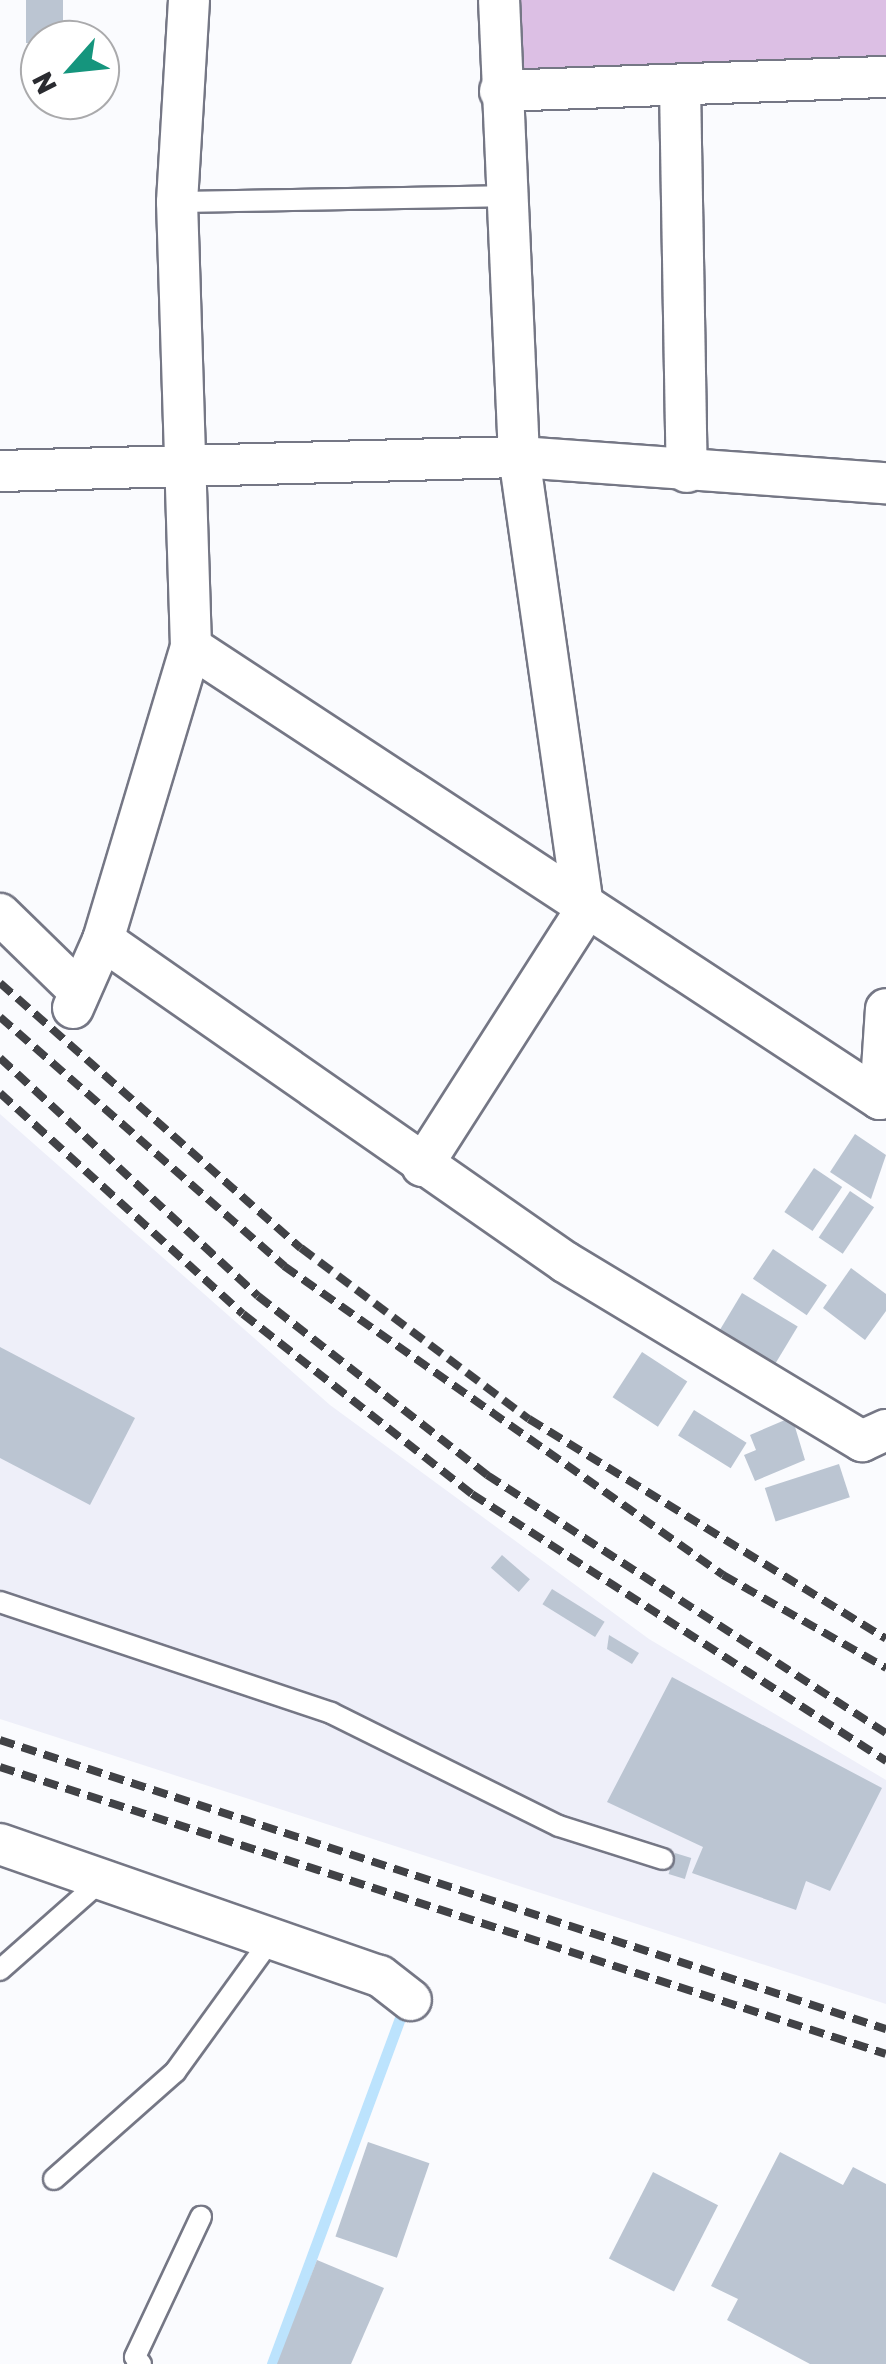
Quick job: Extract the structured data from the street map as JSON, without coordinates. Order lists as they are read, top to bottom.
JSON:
{
  "north": "bottom left"
}
